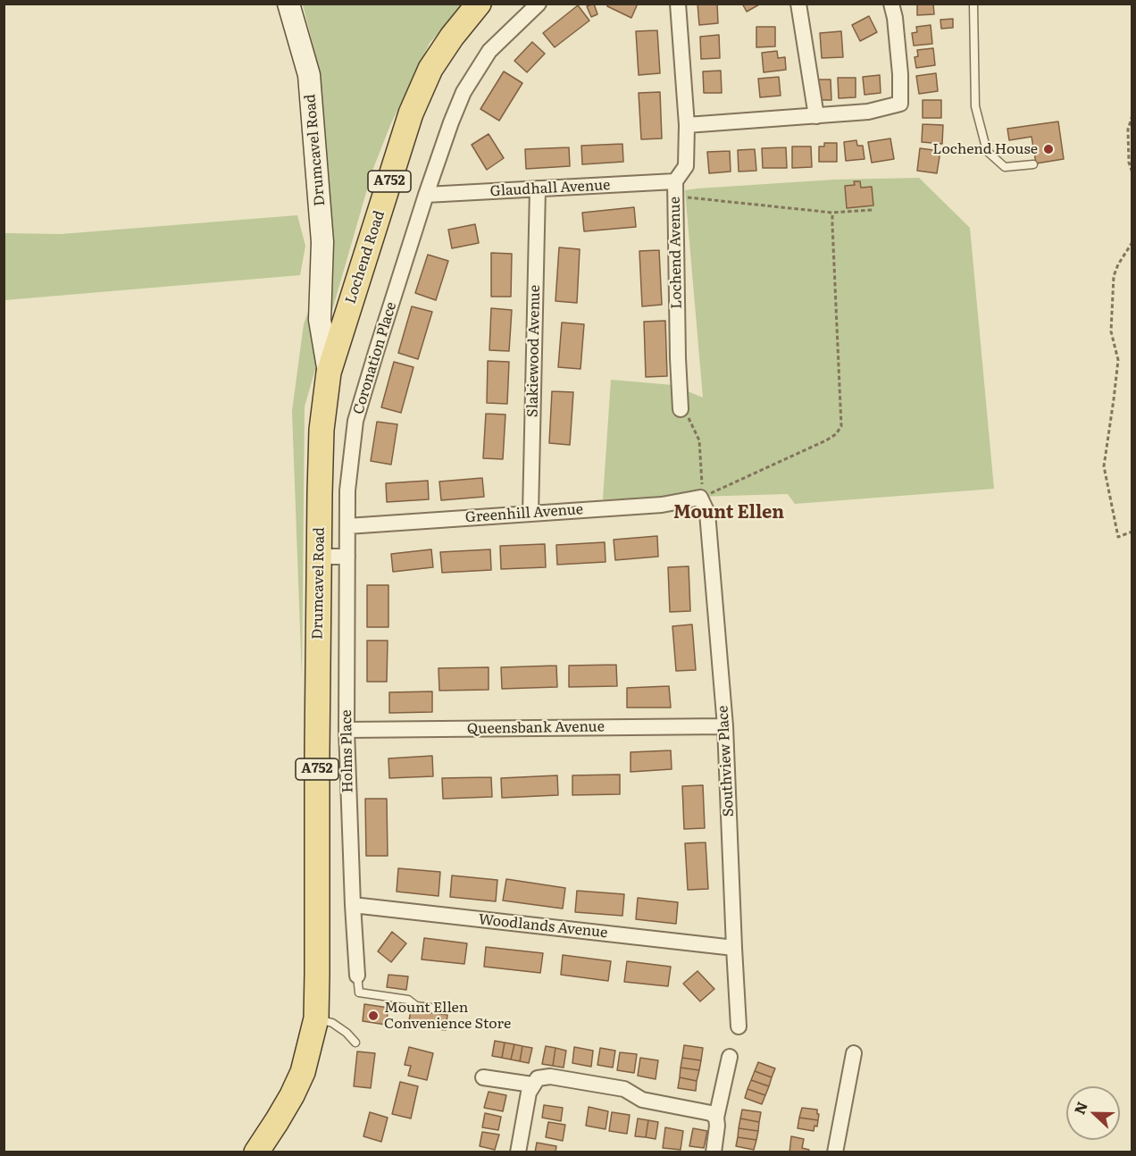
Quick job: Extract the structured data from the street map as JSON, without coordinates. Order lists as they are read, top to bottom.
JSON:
{
  "streets": {
    "main road": ["Drumcavel Road", "A752", "Lochend Road"],
    "street": [
      "Glaudhall Avenue",
      "Lochend Avenue",
      "Slakiewood Avenue",
      "Coronation Place",
      "Greenhill Avenue",
      "Queensbank Avenue",
      "Holms Place",
      "Southview Place",
      "Woodlands Avenue"
    ]
  },
  "crossings": [
    ["Drumcavel Road", "Lochend Road"],
    ["Glaudhall Avenue", "Lochend Avenue"],
    ["Glaudhall Avenue", "Slakiewood Avenue"],
    ["Glaudhall Avenue", "Coronation Place"],
    ["Slakiewood Avenue", "Greenhill Avenue"],
    ["Coronation Place", "Greenhill Avenue"],
    ["Coronation Place", "Holms Place"],
    ["Greenhill Avenue", "Holms Place"],
    ["Greenhill Avenue", "Southview Place"],
    ["Queensbank Avenue", "Holms Place"],
    ["Queensbank Avenue", "Southview Place"],
    ["Holms Place", "Woodlands Avenue"],
    ["Southview Place", "Woodlands Avenue"]
  ],
  "districts": ["Mount Ellen"],
  "places": ["Lochend House", "Mount Ellen Convenience Store"],
  "north": "left"
}
